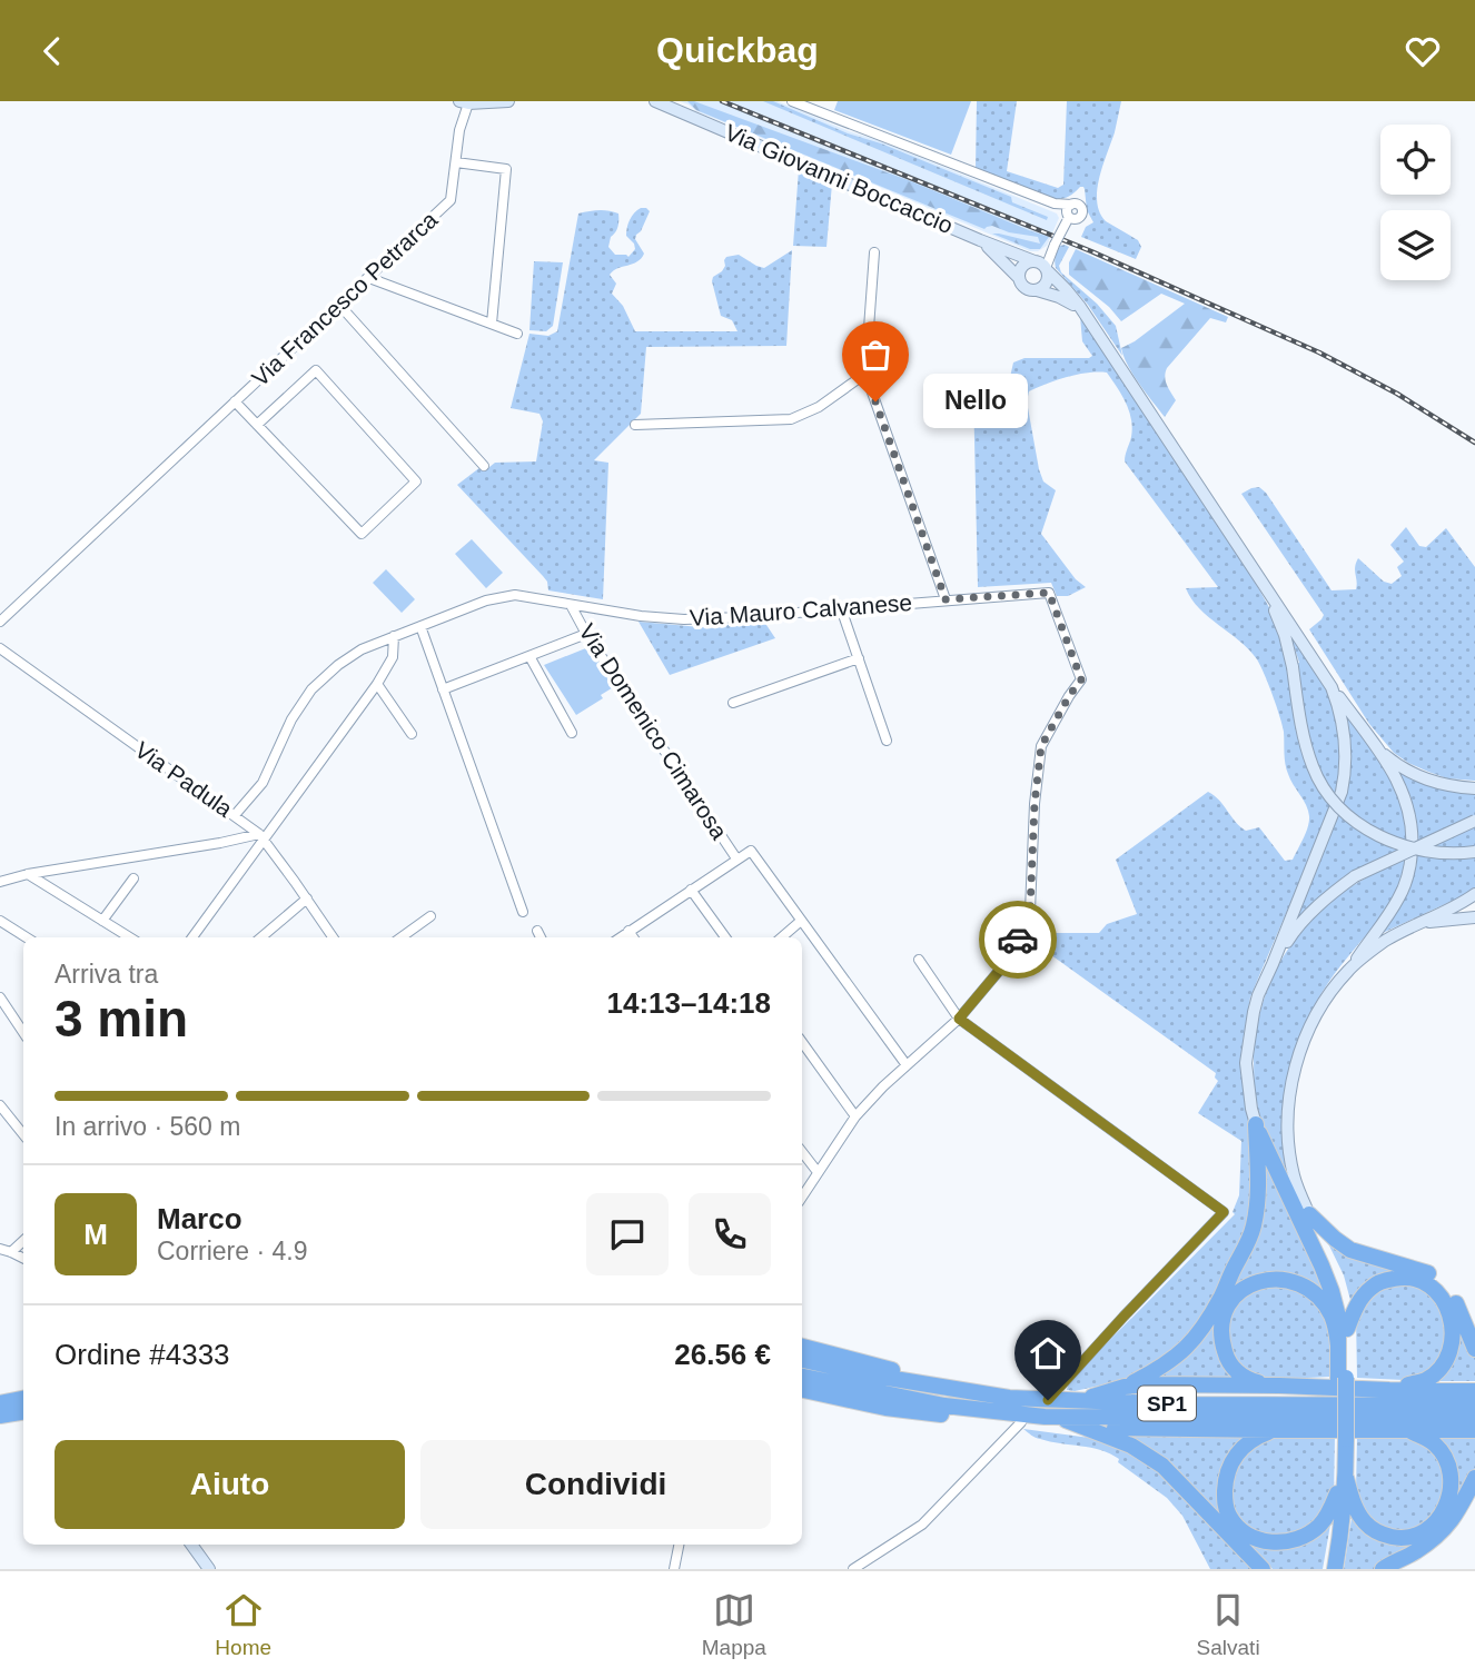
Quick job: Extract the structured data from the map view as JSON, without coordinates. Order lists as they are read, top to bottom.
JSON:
{
  "streets": {
    "highway": ["SP1"],
    "street": [
      "Via Giovanni Boccaccio",
      "Via Francesco Petrarca",
      "Via Mauro Calvanese",
      "Via Domenico Cimarosa",
      "Via Padula"
    ]
  },
  "crossings": [
    ["Via Mauro Calvanese", "Via Domenico Cimarosa"],
    ["Via Mauro Calvanese", "Via Padula"]
  ],
  "places": ["Nello"],
  "page": {
    "header": "Quickbag",
    "bubble": "Nello",
    "heading": ["3 min", "Arriva tra", "14:13–14:18"],
    "panel": [
      "Marco",
      "Corriere · 4.9",
      "Ordine #4333",
      "26.56 €"
    ],
    "bar": "In arrivo · 560 m",
    "round": "M",
    "buttons": ["Aiuto", "Condividi"],
    "tabs": ["Home", "Mappa", "Salvati"]
  }
}
